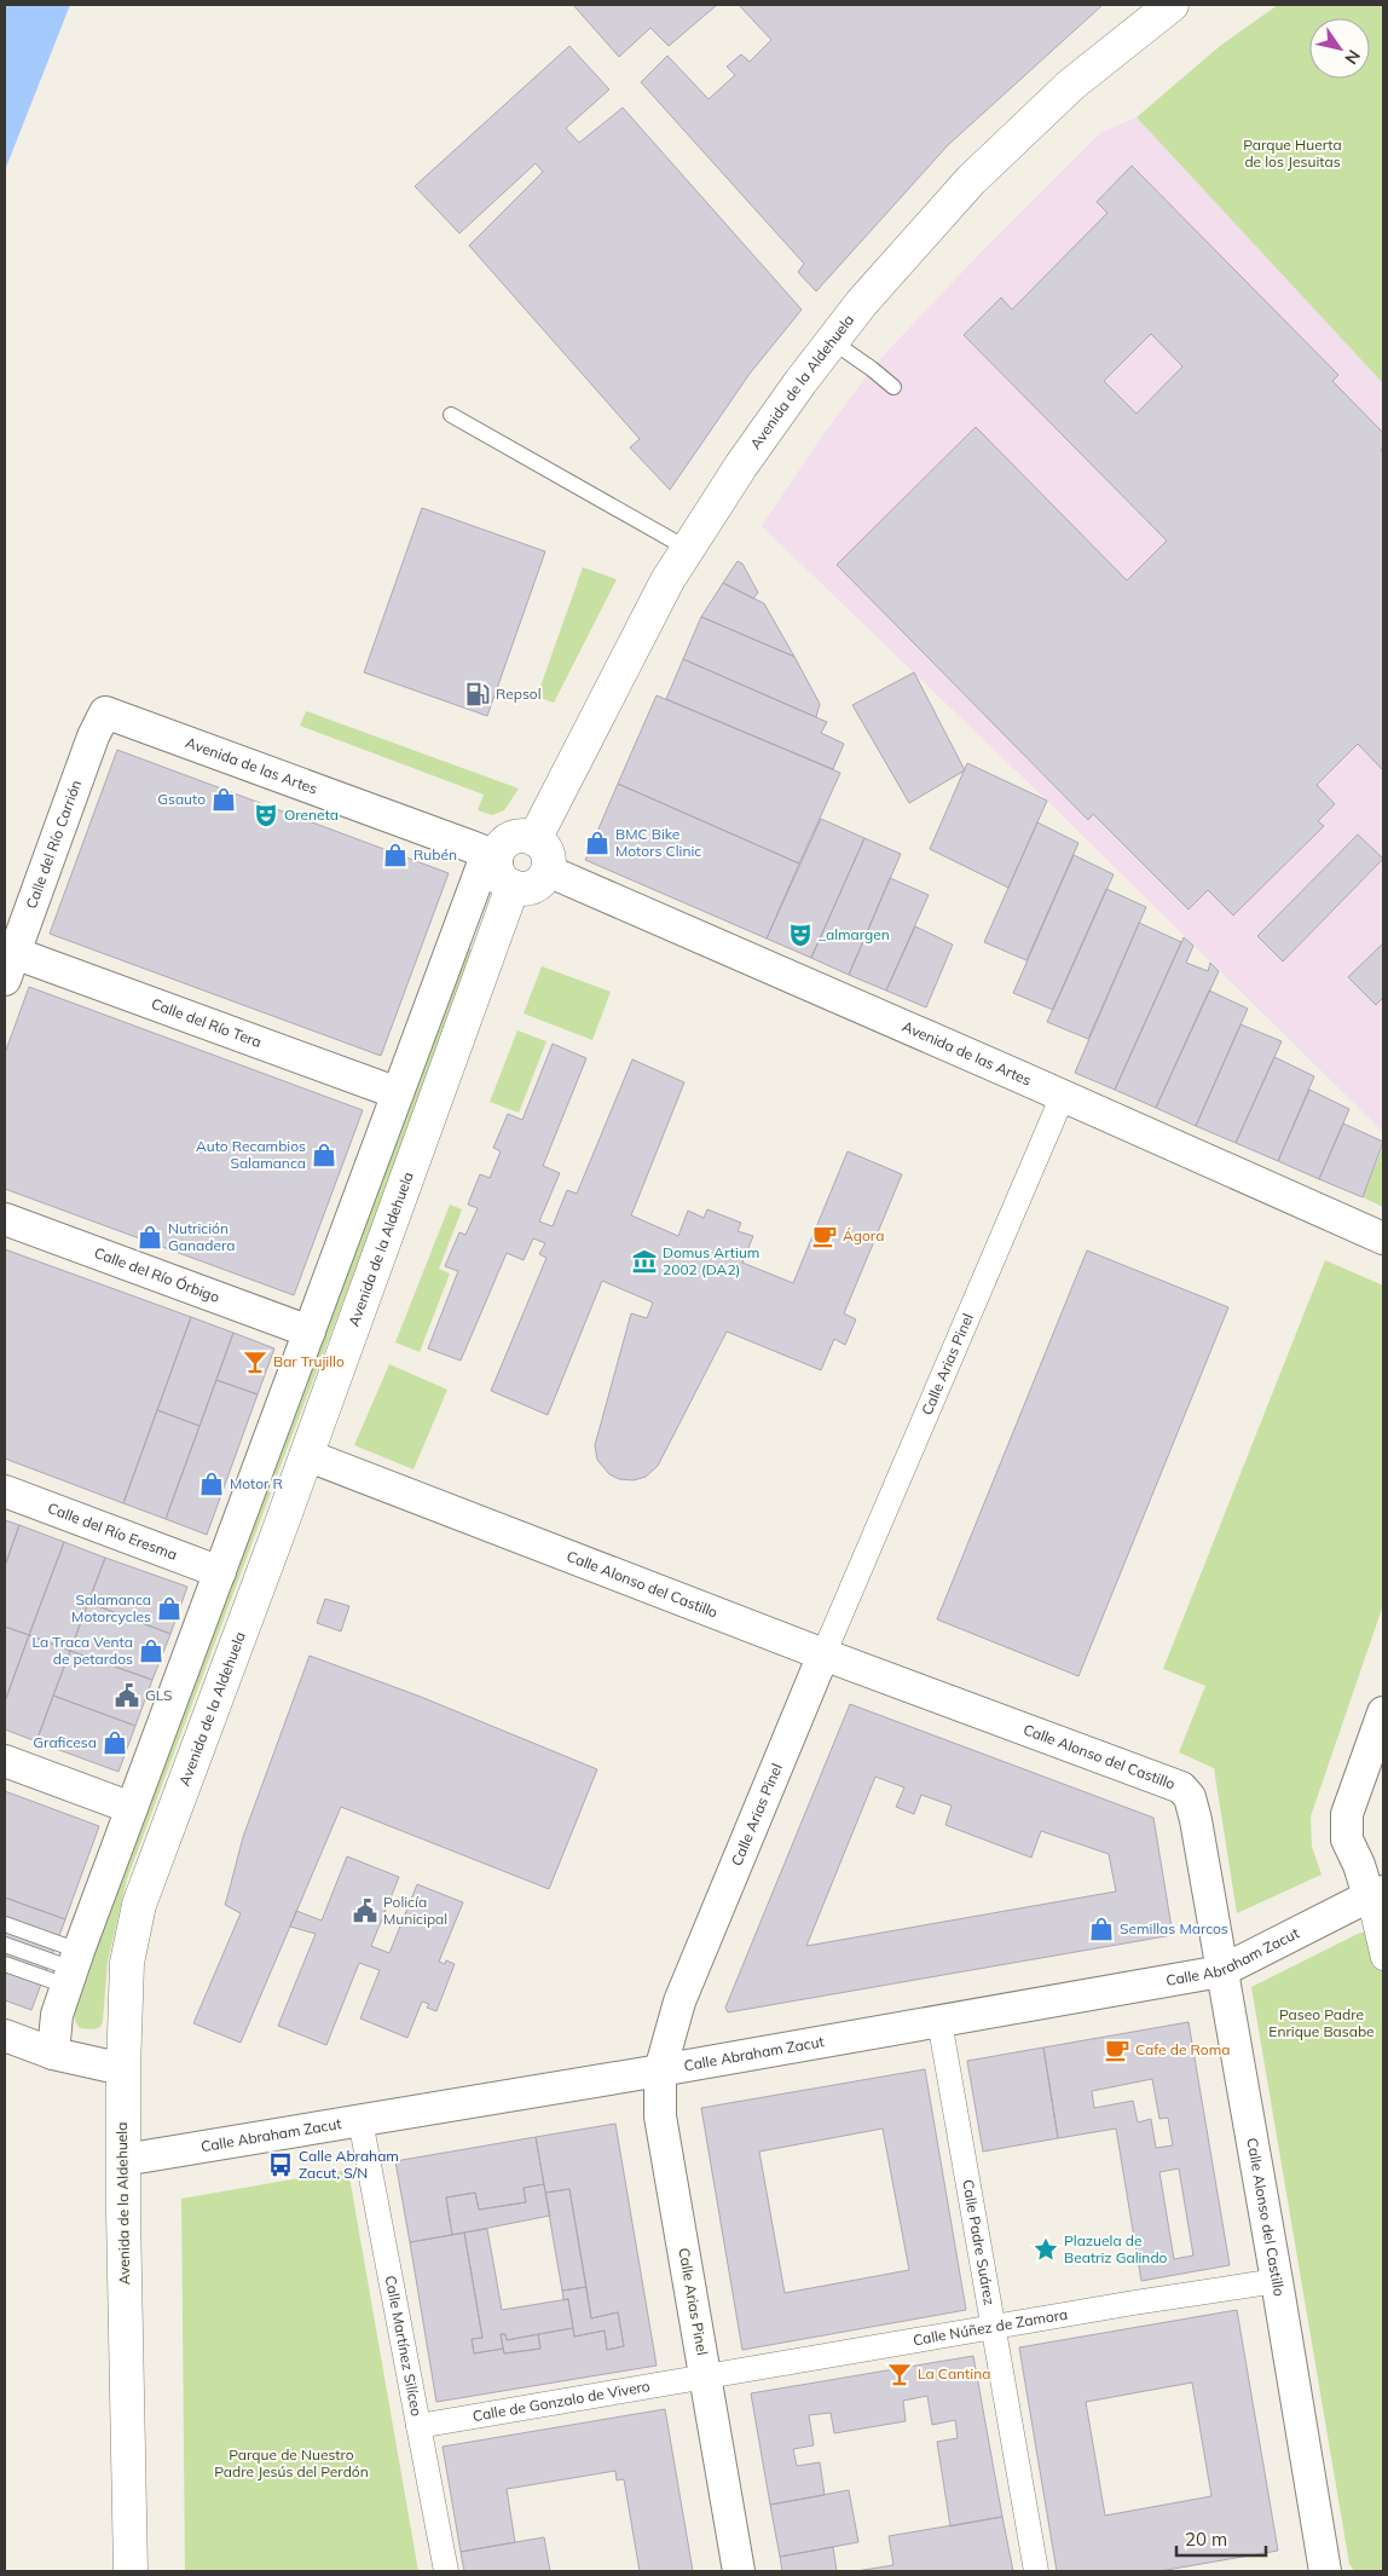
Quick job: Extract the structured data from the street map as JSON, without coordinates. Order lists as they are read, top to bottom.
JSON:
{
  "streets": {
    "main road": ["Avenida de la Aldehuela"],
    "street": [
      "Avenida de las Artes",
      "Calle del Río Carrión",
      "Calle del Río Tera",
      "Calle del Río Órbigo",
      "Calle Arias Pinel",
      "Calle del Río Eresma",
      "Calle Alonso del Castillo",
      "Calle Abraham Zacut",
      "Calle Padre Suárez",
      "Calle Núñez de Zamora",
      "Calle Martínez Silíceo",
      "Calle de Gonzalo de Vivero"
    ]
  },
  "crossings": [
    ["Avenida de la Aldehuela", "Avenida de las Artes"],
    ["Avenida de la Aldehuela", "Calle del Río Tera"],
    ["Avenida de la Aldehuela", "Calle del Río Órbigo"],
    ["Avenida de la Aldehuela", "Calle del Río Eresma"],
    ["Avenida de la Aldehuela", "Calle Alonso del Castillo"],
    ["Avenida de la Aldehuela", "Calle Abraham Zacut"],
    ["Avenida de las Artes", "Calle del Río Carrión"],
    ["Avenida de las Artes", "Calle Arias Pinel"],
    ["Calle del Río Carrión", "Calle del Río Tera"],
    ["Calle Arias Pinel", "Calle Alonso del Castillo"],
    ["Calle Arias Pinel", "Calle Abraham Zacut"],
    ["Calle Arias Pinel", "Calle Núñez de Zamora"],
    ["Calle Arias Pinel", "Calle de Gonzalo de Vivero"],
    ["Calle Alonso del Castillo", "Calle Abraham Zacut"],
    ["Calle Alonso del Castillo", "Calle Núñez de Zamora"],
    ["Calle Abraham Zacut", "Calle Padre Suárez"],
    ["Calle Abraham Zacut", "Calle Martínez Silíceo"],
    ["Calle Padre Suárez", "Calle Núñez de Zamora"],
    ["Calle Núñez de Zamora", "Calle de Gonzalo de Vivero"],
    ["Calle Martínez Silíceo", "Calle de Gonzalo de Vivero"]
  ],
  "parks": ["Parque Huerta de los Jesuitas", "Paseo Padre Enrique Basabe", "Parque de Nuestro Padre Jesús del Perdón"],
  "places": {
    "fuel station": ["Repsol"],
    "shop": [
      "Gsauto",
      "BMC Bike Motors Clinic",
      "Rubén",
      "Auto Recambios Salamanca",
      "Nutrición Ganadera",
      "Motor R",
      "Salamanca Motorcycles",
      "La Traca Venta de petardos",
      "Graficesa",
      "Semillas Marcos"
    ],
    "theatre": ["Oreneta", "_almargen"],
    "cafe": ["Ágora", "Cafe de Roma"],
    "museum": ["Domus Artium 2002 (DA2)"],
    "bar": ["Bar Trujillo", "La Cantina"],
    "public building": ["GLS", "Policía Municipal"],
    "bus stop": ["Calle Abraham Zacut, S/N"],
    "place": ["Plazuela de Beatriz Galindo"]
  },
  "scale_bar": "20 m",
  "north": "bottom right"
}
